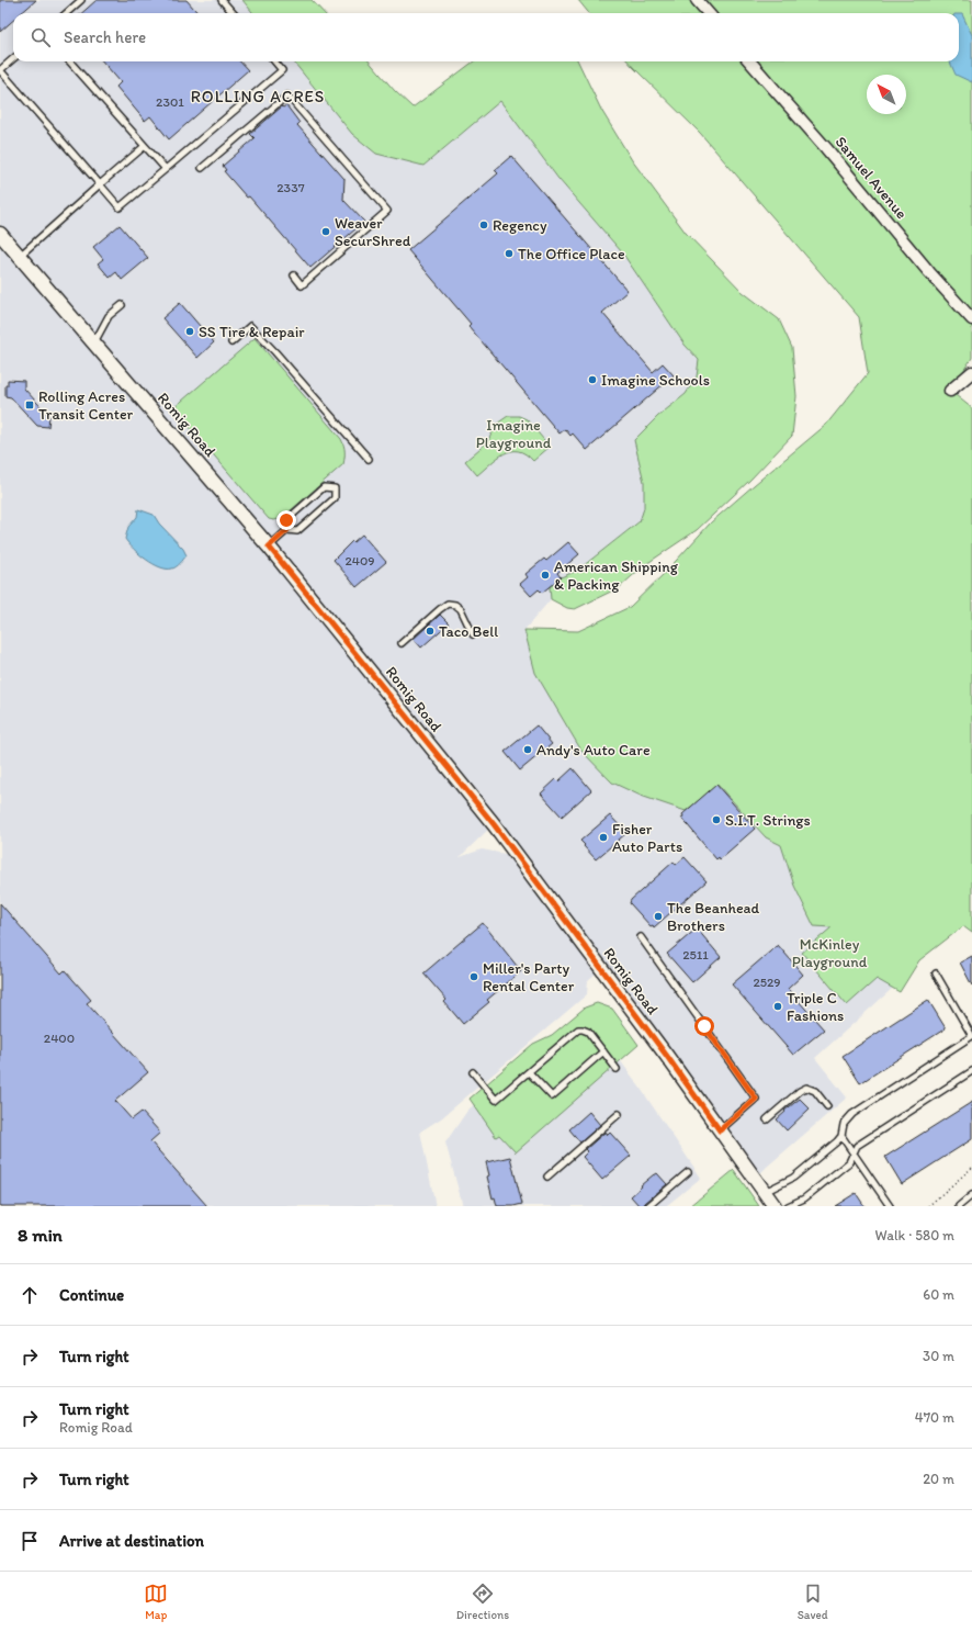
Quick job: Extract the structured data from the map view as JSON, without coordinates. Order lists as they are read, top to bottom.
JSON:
{
  "streets": {
    "street": ["Samuel Avenue", "Romig Road"]
  },
  "districts": ["ROLLING ACRES"],
  "parks": ["Imagine Playground", "McKinley Playground"],
  "places": {
    "other": [
      "Regency",
      "Weaver SecurShred",
      "The Office Place",
      "SS Tire & Repair",
      "Imagine Schools",
      "American Shipping & Packing",
      "Taco Bell",
      "Andy's Auto Care",
      "S.I.T. Strings",
      "Fisher Auto Parts",
      "The Beanhead Brothers",
      "Miller's Party Rental Center",
      "Triple C Fashions"
    ],
    "transit": ["Rolling Acres Transit Center"]
  },
  "house_numbers": [
    "2301",
    "2337",
    "2409",
    "2511",
    "2529",
    "2400"
  ],
  "north": "top left",
  "page": {
    "search": "Search here",
    "heading": ["8 min", "Walk · 580 m"],
    "list": [
      ["Continue", "60 m"],
      ["Turn right", "30 m"],
      ["Turn right", "Romig Road", "470 m"],
      ["Turn right", "20 m"],
      "Arrive at destination"
    ],
    "nav": ["Map", "Directions", "Saved"]
  }
}
